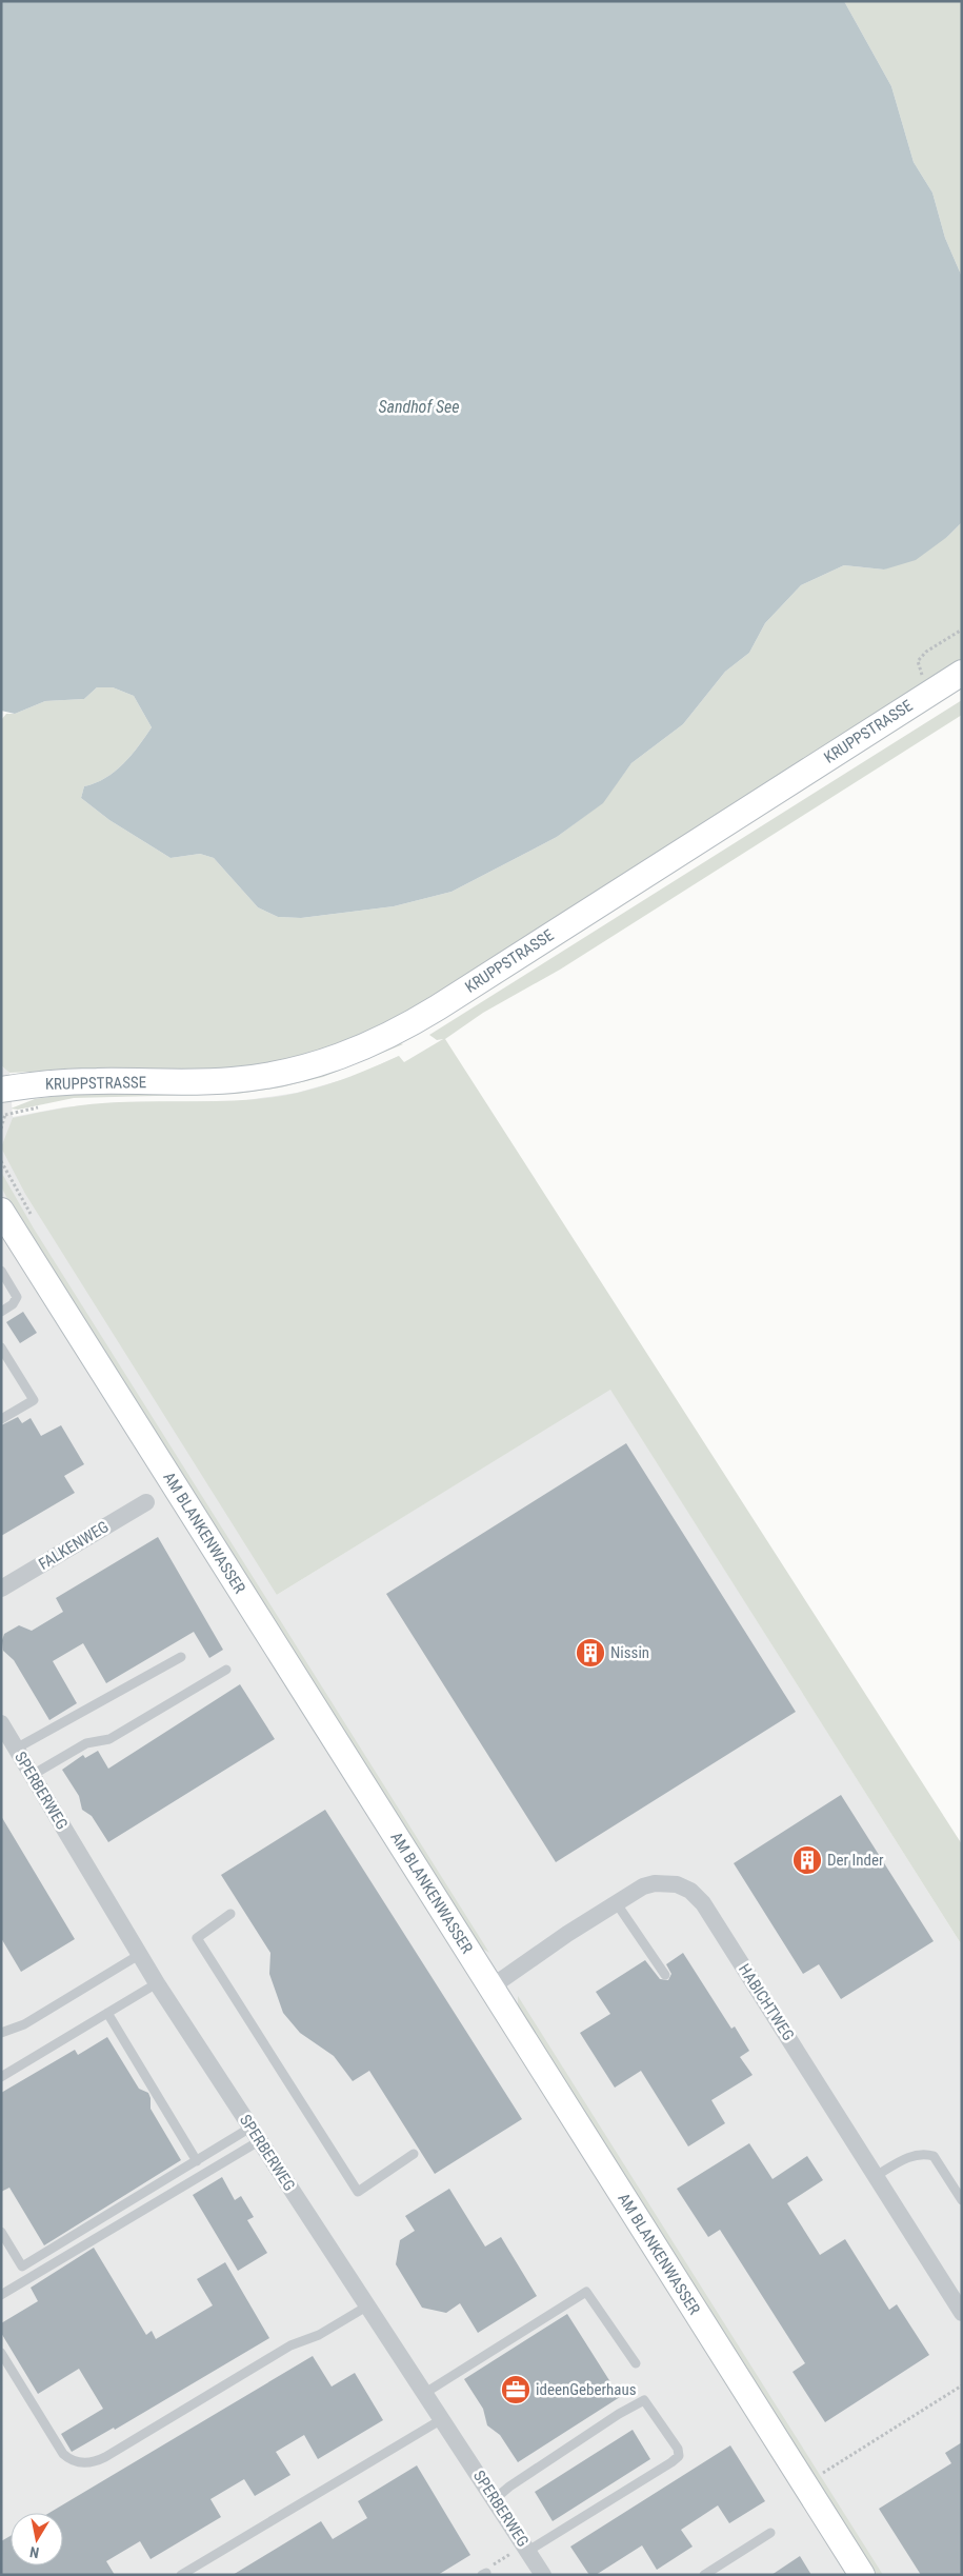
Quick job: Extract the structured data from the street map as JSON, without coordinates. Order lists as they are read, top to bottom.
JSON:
{
  "streets": {
    "street": [
      "KRUPPSTRASSE",
      "AM BLANKENWASSER",
      "FALKENWEG",
      "SPERBERWEG",
      "HABICHTWEG"
    ]
  },
  "crossings": [
    ["AM BLANKENWASSER", "HABICHTWEG"]
  ],
  "water": ["Sandhof See"],
  "places": {
    "building": ["Nissin", "Der Inder"],
    "office": ["ideenGeberhaus"]
  },
  "north": "bottom"
}
